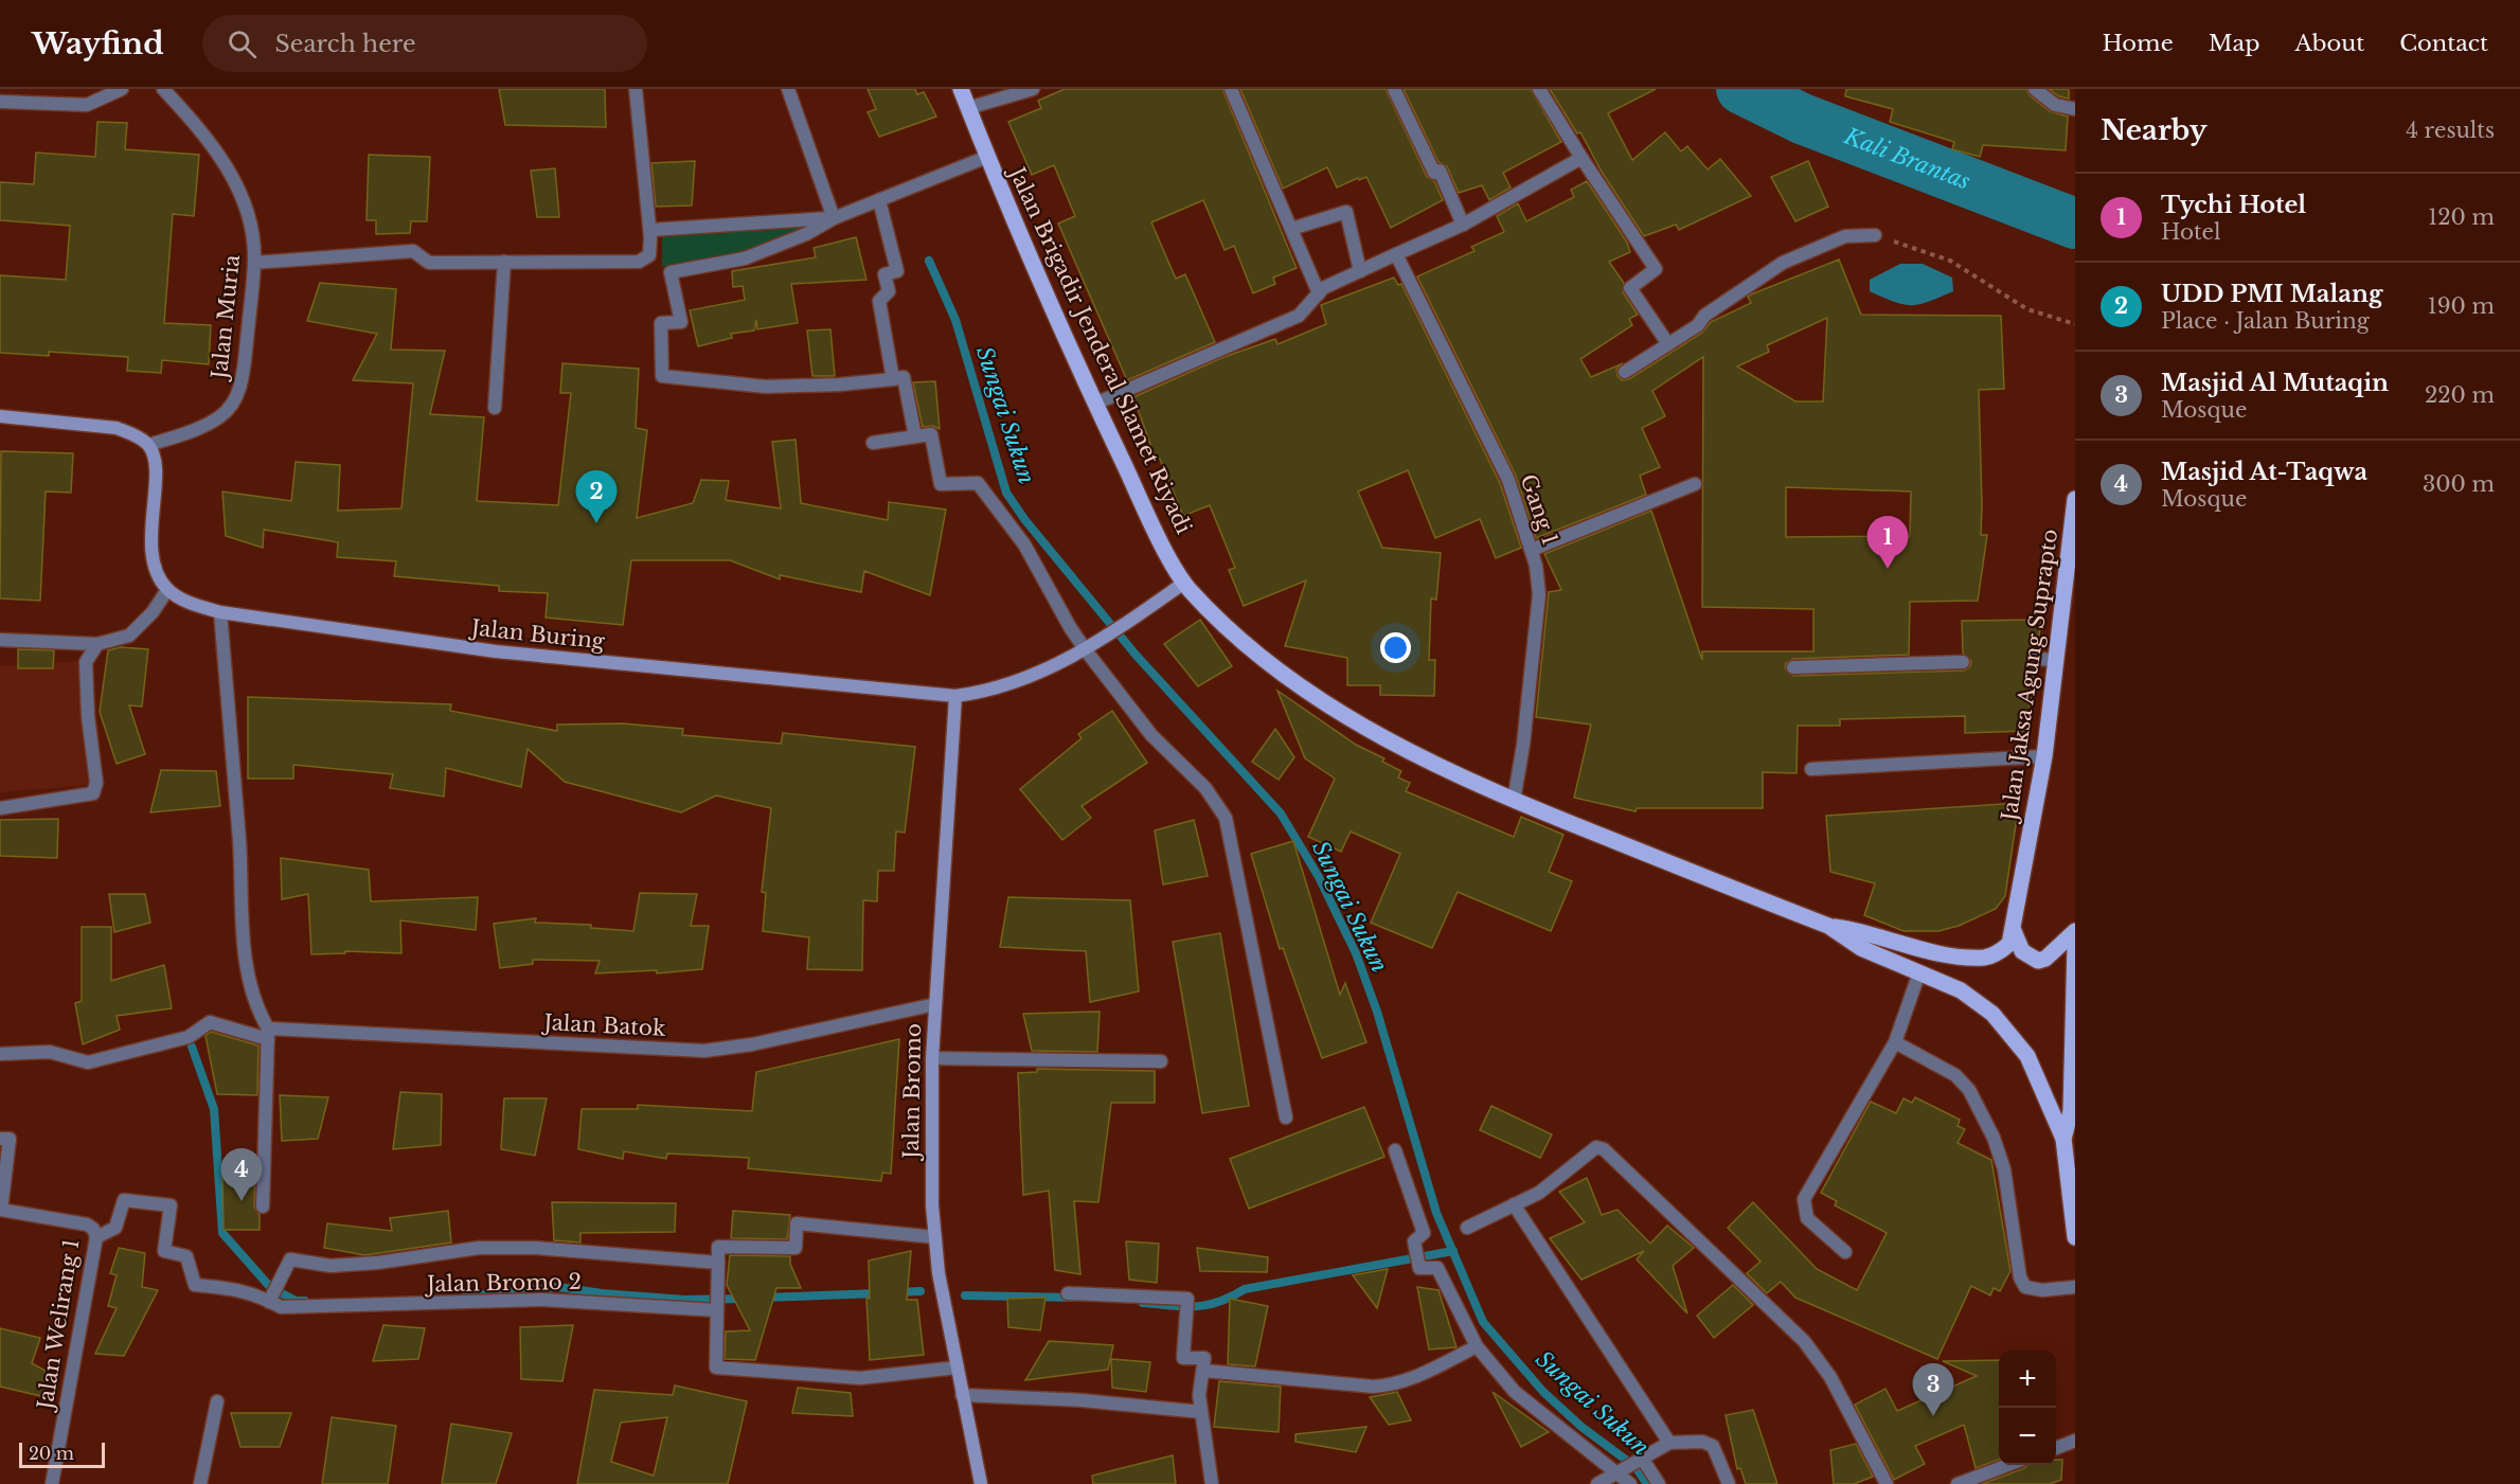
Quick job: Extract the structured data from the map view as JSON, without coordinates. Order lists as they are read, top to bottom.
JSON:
{
  "streets": {
    "main road": ["Jalan Brigadir Jenderal Slamet Riyadi", "Jalan Jaksa Agung Suprapto"],
    "street": [
      "Jalan Muria",
      "Gang 1",
      "Jalan Buring",
      "Jalan Batok",
      "Jalan Bromo",
      "Jalan Bromo 2",
      "Jalan Welirang 1"
    ]
  },
  "crossings": [
    ["Jalan Brigadir Jenderal Slamet Riyadi", "Gang 1"],
    ["Jalan Brigadir Jenderal Slamet Riyadi", "Jalan Buring"],
    ["Jalan Brigadir Jenderal Slamet Riyadi", "Jalan Jaksa Agung Suprapto"],
    ["Jalan Buring", "Jalan Bromo"],
    ["Jalan Batok", "Jalan Bromo"],
    ["Jalan Bromo 2", "Jalan Welirang 1"]
  ],
  "water": ["Kali Brantas", "Sungai Sukun"],
  "scale_bar": "20 m",
  "page": {
    "header": "Wayfind",
    "search": "Search here",
    "nav": [
      "Home",
      "Map",
      "About",
      "Contact"
    ],
    "heading": ["Nearby", "4 results"],
    "list": [
      {
        "mark": "1",
        "name": "Tychi Hotel",
        "note": "Hotel",
        "value": "120 m"
      },
      {
        "mark": "2",
        "name": "UDD PMI Malang",
        "note": "Place · Jalan Buring",
        "value": "190 m"
      },
      {
        "mark": "3",
        "name": "Masjid Al Mutaqin",
        "note": "Mosque",
        "value": "220 m"
      },
      {
        "mark": "4",
        "name": "Masjid At-Taqwa",
        "note": "Mosque",
        "value": "300 m"
      }
    ],
    "pins": [
      "2",
      "1",
      "4",
      "3"
    ],
    "map_buttons": ["+", "−"],
    "scale": "20 m"
  }
}
